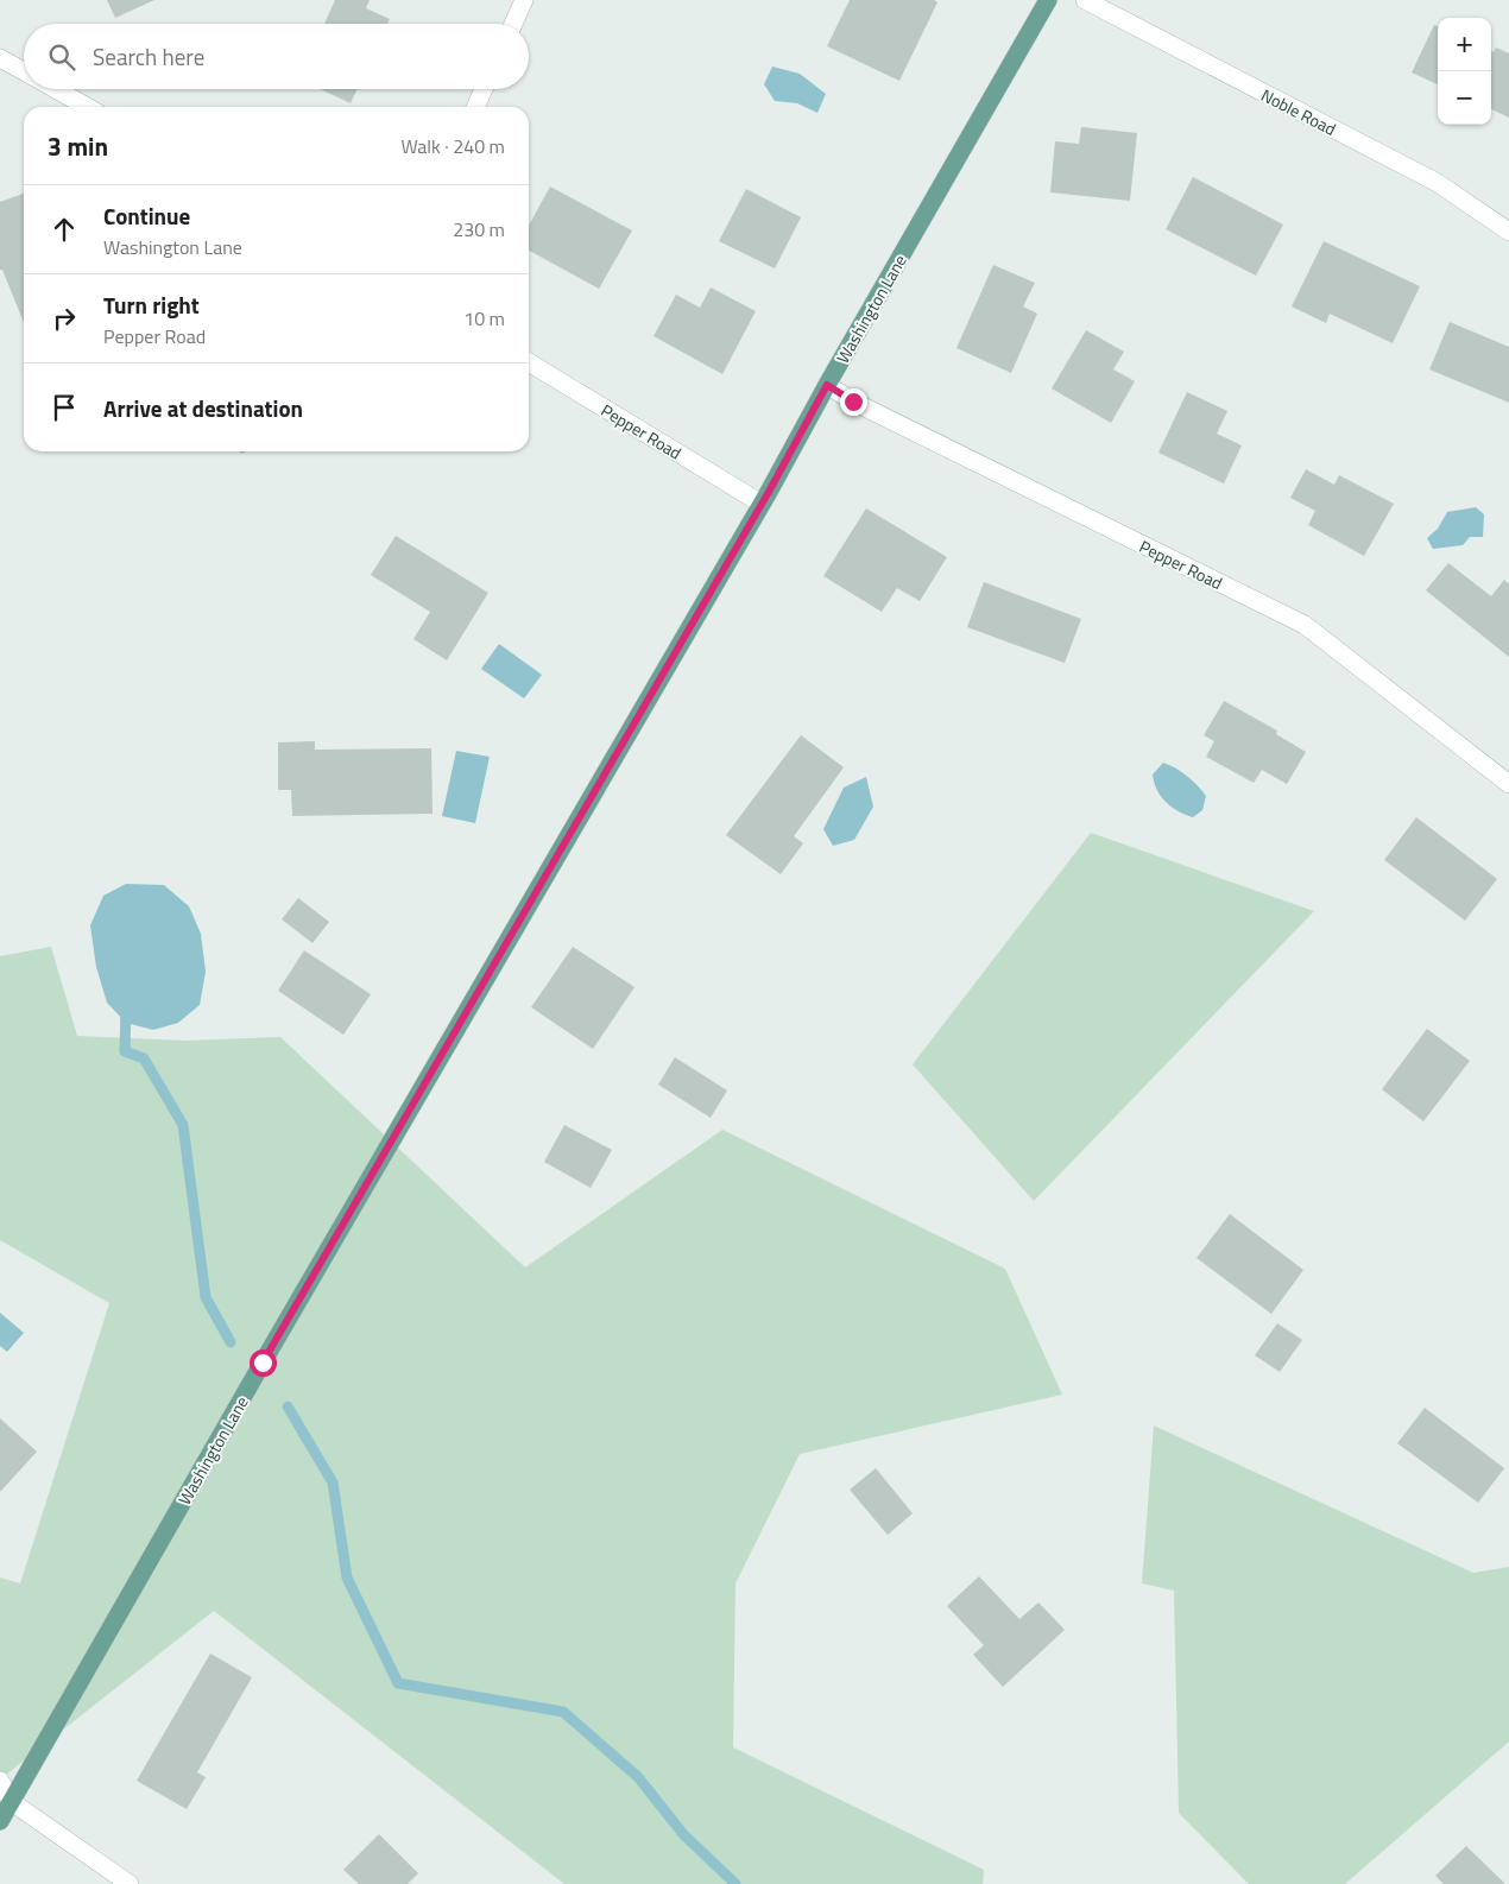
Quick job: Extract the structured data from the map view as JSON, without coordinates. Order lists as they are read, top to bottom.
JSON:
{
  "streets": {
    "main road": ["Washington Lane"],
    "street": ["Noble Road", "Pepper Road"]
  },
  "crossings": [
    ["Washington Lane", "Pepper Road"]
  ],
  "page": {
    "map_buttons": ["+", "−"],
    "search": "Search here",
    "heading": ["3 min", "Walk · 240 m"],
    "list": [
      ["Continue", "Washington Lane", "230 m"],
      ["Turn right", "Pepper Road", "10 m"],
      "Arrive at destination"
    ]
  }
}
